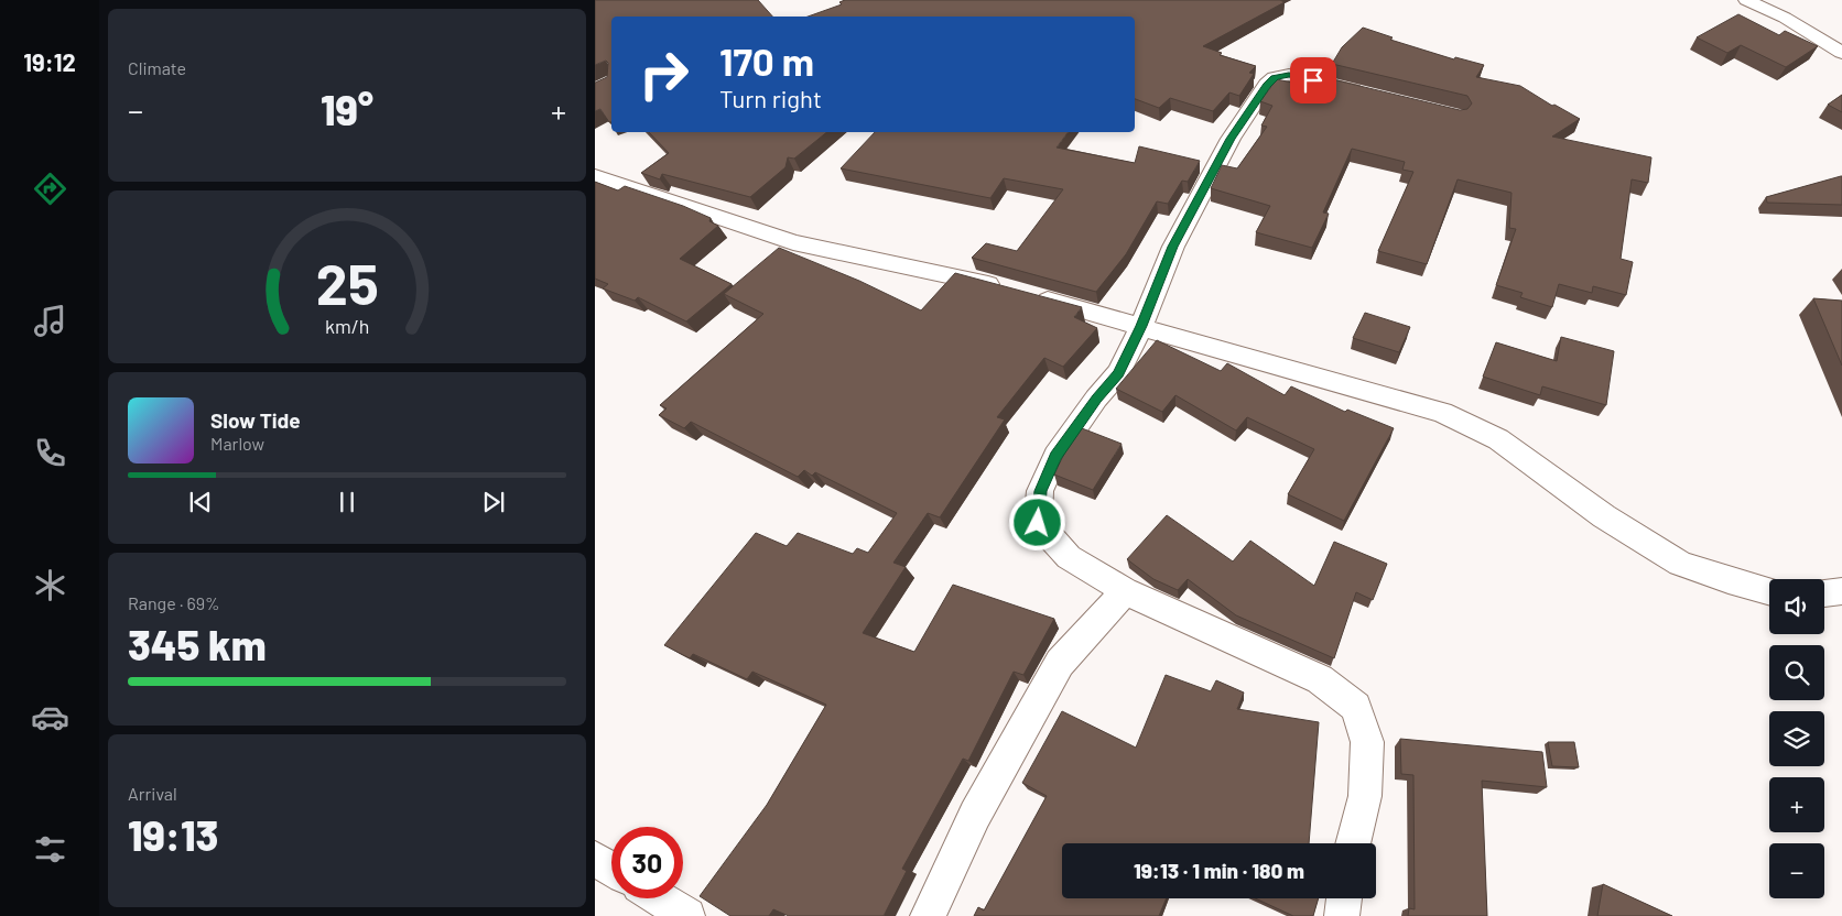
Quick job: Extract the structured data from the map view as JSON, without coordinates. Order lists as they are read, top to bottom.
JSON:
{
  "page": {
    "tabs": "19:12",
    "tile": [
      "Climate",
      ["Range · 69%", "345 km"],
      ["Arrival", "19:13"]
    ],
    "turn": ["170 m", "Turn right"],
    "heat": ["−", "19°", "+"],
    "song": ["Slow Tide", "Marlow"],
    "map_buttons": ["+", "−"],
    "limit": "30",
    "trip": "19:13 · 1 min · 180 m",
    "gauge": ["25", "km/h"]
  }
}
